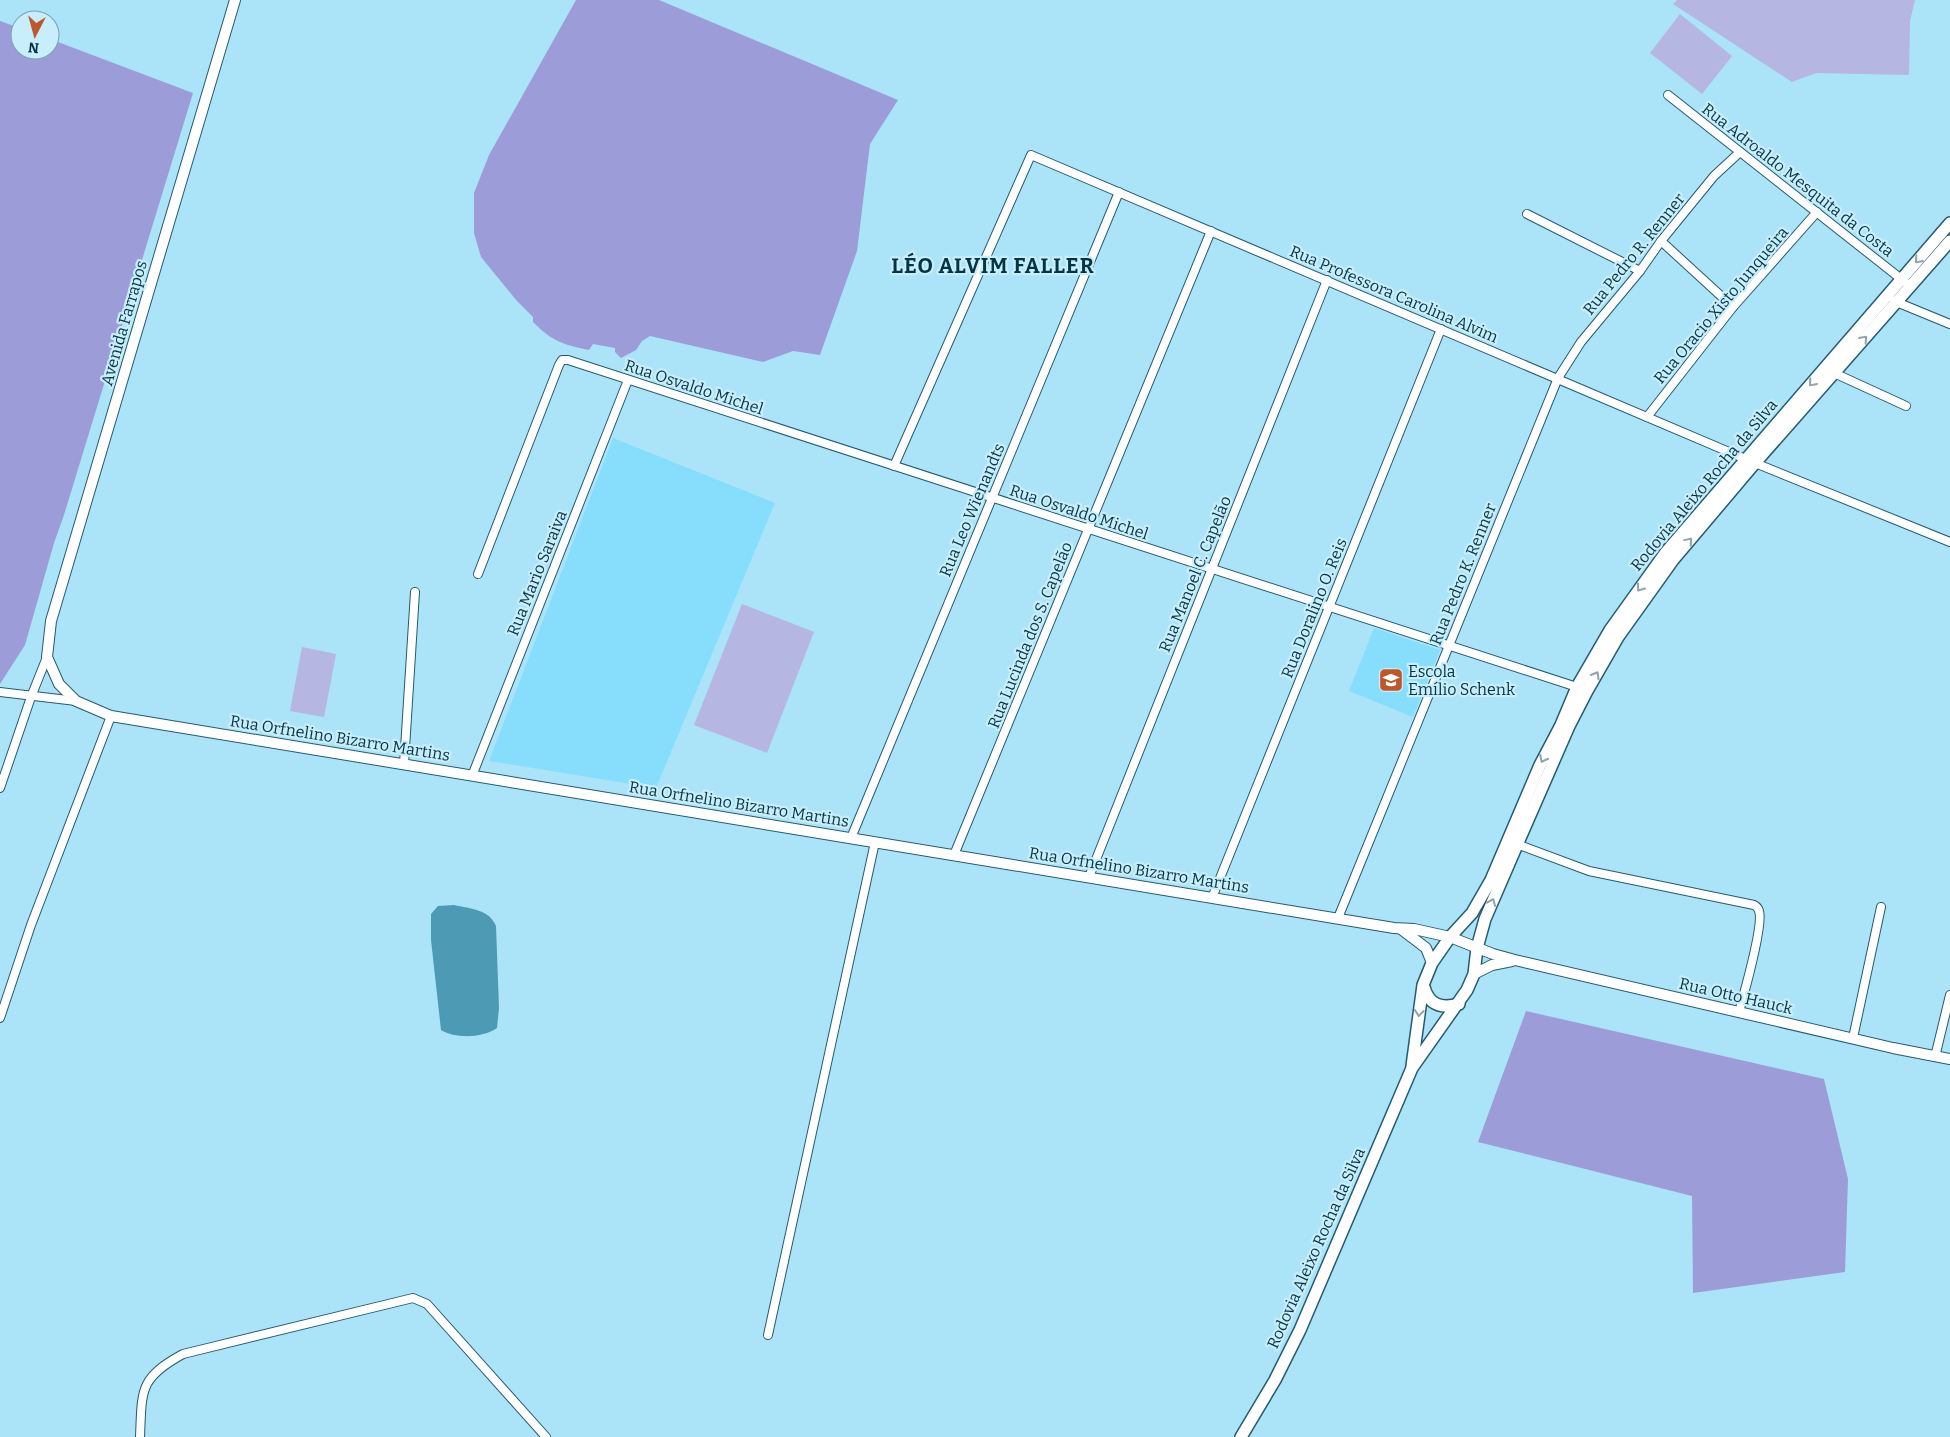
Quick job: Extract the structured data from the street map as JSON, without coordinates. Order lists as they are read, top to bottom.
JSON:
{
  "streets": {
    "main road": ["Rodovia Aleixo Rocha da Silva"],
    "street": [
      "Rua Adroaldo Mesquita da Costa",
      "Rua Pedro R. Renner",
      "Rua Professora Carolina Alvim",
      "Rua Oracio Xisto Junqueira",
      "Avenida Farrapos",
      "Rua Osvaldo Michel",
      "Rua Leo Wienandts",
      "Rua Mario Saraiva",
      "Rua Manoel C. Capelão",
      "Rua Pedro K. Renner",
      "Rua Doralino O. Reis",
      "Rua Lucinda dos S. Capelão",
      "Rua Orfnelino Bizarro Martins",
      "Rua Otto Hauck"
    ]
  },
  "crossings": [
    ["Rua Adroaldo Mesquita da Costa", "Rua Pedro R. Renner"],
    ["Rua Adroaldo Mesquita da Costa", "Rua Oracio Xisto Junqueira"],
    ["Rua Adroaldo Mesquita da Costa", "Rodovia Aleixo Rocha da Silva"],
    ["Rua Pedro R. Renner", "Rua Professora Carolina Alvim"],
    ["Rua Pedro R. Renner", "Rua Pedro K. Renner"],
    ["Rua Professora Carolina Alvim", "Rua Oracio Xisto Junqueira"],
    ["Rua Professora Carolina Alvim", "Rua Osvaldo Michel"],
    ["Rua Professora Carolina Alvim", "Rodovia Aleixo Rocha da Silva"],
    ["Rua Professora Carolina Alvim", "Rua Leo Wienandts"],
    ["Rua Professora Carolina Alvim", "Rua Manoel C. Capelão"],
    ["Rua Professora Carolina Alvim", "Rua Pedro K. Renner"],
    ["Rua Professora Carolina Alvim", "Rua Doralino O. Reis"],
    ["Rua Professora Carolina Alvim", "Rua Lucinda dos S. Capelão"],
    ["Rua Osvaldo Michel", "Rodovia Aleixo Rocha da Silva"],
    ["Rua Osvaldo Michel", "Rua Leo Wienandts"],
    ["Rua Osvaldo Michel", "Rua Mario Saraiva"],
    ["Rua Osvaldo Michel", "Rua Manoel C. Capelão"],
    ["Rua Osvaldo Michel", "Rua Pedro K. Renner"],
    ["Rua Osvaldo Michel", "Rua Doralino O. Reis"],
    ["Rua Osvaldo Michel", "Rua Lucinda dos S. Capelão"],
    ["Rodovia Aleixo Rocha da Silva", "Rua Orfnelino Bizarro Martins"],
    ["Rua Leo Wienandts", "Rua Orfnelino Bizarro Martins"],
    ["Rua Mario Saraiva", "Rua Orfnelino Bizarro Martins"],
    ["Rua Manoel C. Capelão", "Rua Orfnelino Bizarro Martins"],
    ["Rua Pedro K. Renner", "Rua Orfnelino Bizarro Martins"],
    ["Rua Doralino O. Reis", "Rua Orfnelino Bizarro Martins"],
    ["Rua Lucinda dos S. Capelão", "Rua Orfnelino Bizarro Martins"],
    ["Rua Orfnelino Bizarro Martins", "Rua Otto Hauck"]
  ],
  "districts": ["LÉO ALVIM FALLER"],
  "places": {
    "school or university": ["Escola Emílio Schenk"]
  },
  "north": "bottom"
}
